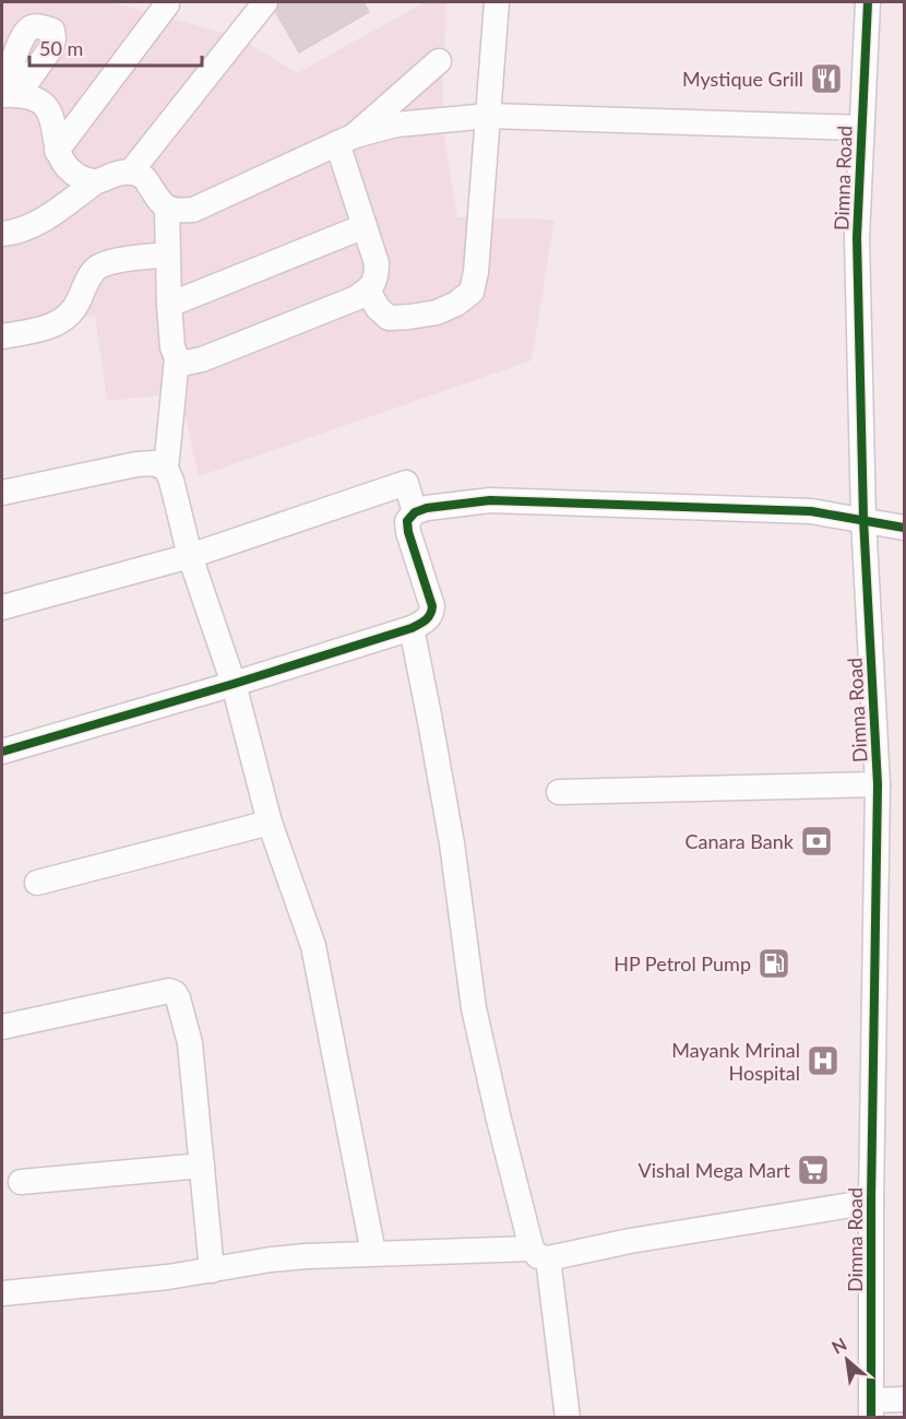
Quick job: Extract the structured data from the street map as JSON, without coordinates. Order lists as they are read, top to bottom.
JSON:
{
  "streets": {
    "street": ["Dimna Road"]
  },
  "places": {
    "restaurant": ["Mystique Grill"],
    "bank": ["Canara Bank"],
    "fuel station": ["HP Petrol Pump"],
    "hospital": ["Mayank Mrinal Hospital"],
    "supermarket": ["Vishal Mega Mart"]
  },
  "scale_bar": "50 m",
  "north": "top left"
}
